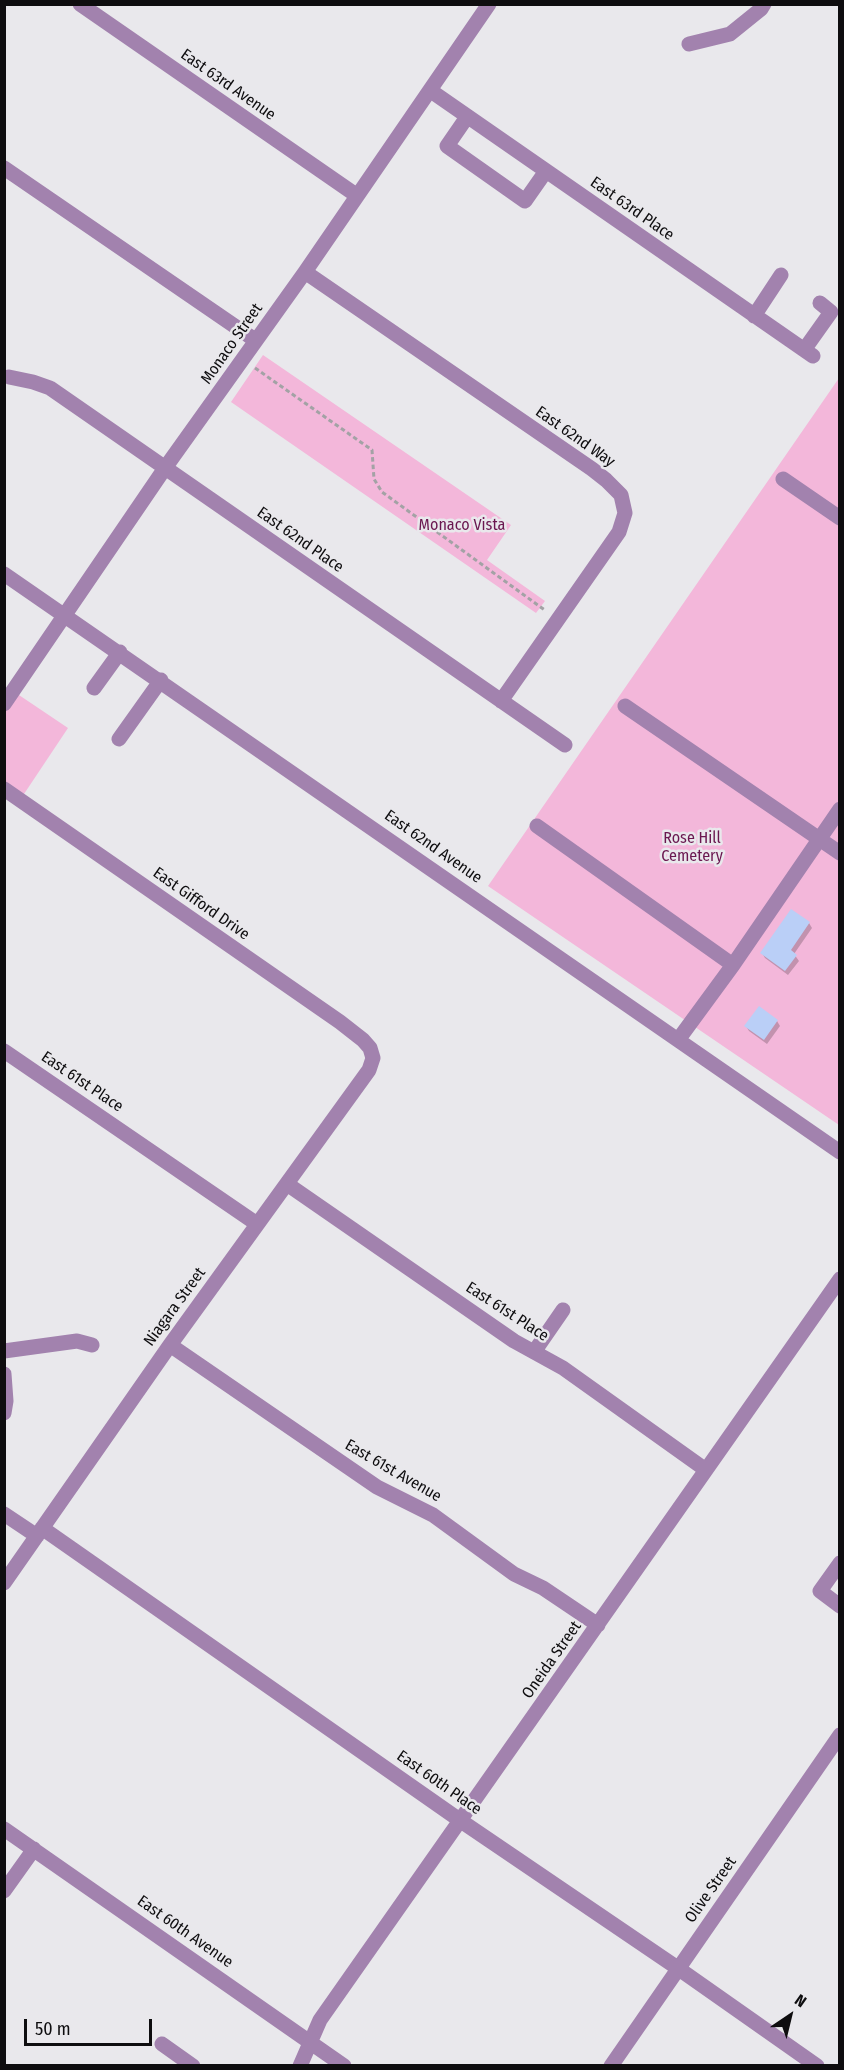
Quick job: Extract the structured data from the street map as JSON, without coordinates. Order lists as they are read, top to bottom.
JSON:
{
  "streets": {
    "street": [
      "East 63rd Avenue",
      "East 63rd Place",
      "Monaco Street",
      "East 62nd Way",
      "East 62nd Place",
      "East 62nd Avenue",
      "East Gifford Drive",
      "East 61st Place",
      "Niagara Street",
      "East 61st Avenue",
      "Oneida Street",
      "East 60th Place",
      "Olive Street",
      "East 60th Avenue"
    ]
  },
  "crossings": [
    ["East 63rd Avenue", "Monaco Street"],
    ["East 63rd Place", "Monaco Street"],
    ["Monaco Street", "East 62nd Way"],
    ["Monaco Street", "East 62nd Place"],
    ["Monaco Street", "East 62nd Avenue"],
    ["East 62nd Way", "East 62nd Place"],
    ["East Gifford Drive", "Niagara Street"],
    ["East 61st Place", "Niagara Street"],
    ["East 61st Place", "Oneida Street"],
    ["Niagara Street", "East 61st Avenue"],
    ["Niagara Street", "East 60th Place"],
    ["East 61st Avenue", "Oneida Street"],
    ["Oneida Street", "East 60th Place"],
    ["Oneida Street", "East 60th Avenue"],
    ["East 60th Place", "Olive Street"]
  ],
  "parks": ["Monaco Vista", "Rose Hill Cemetery"],
  "scale_bar": "50 m",
  "north": "top right"
}
